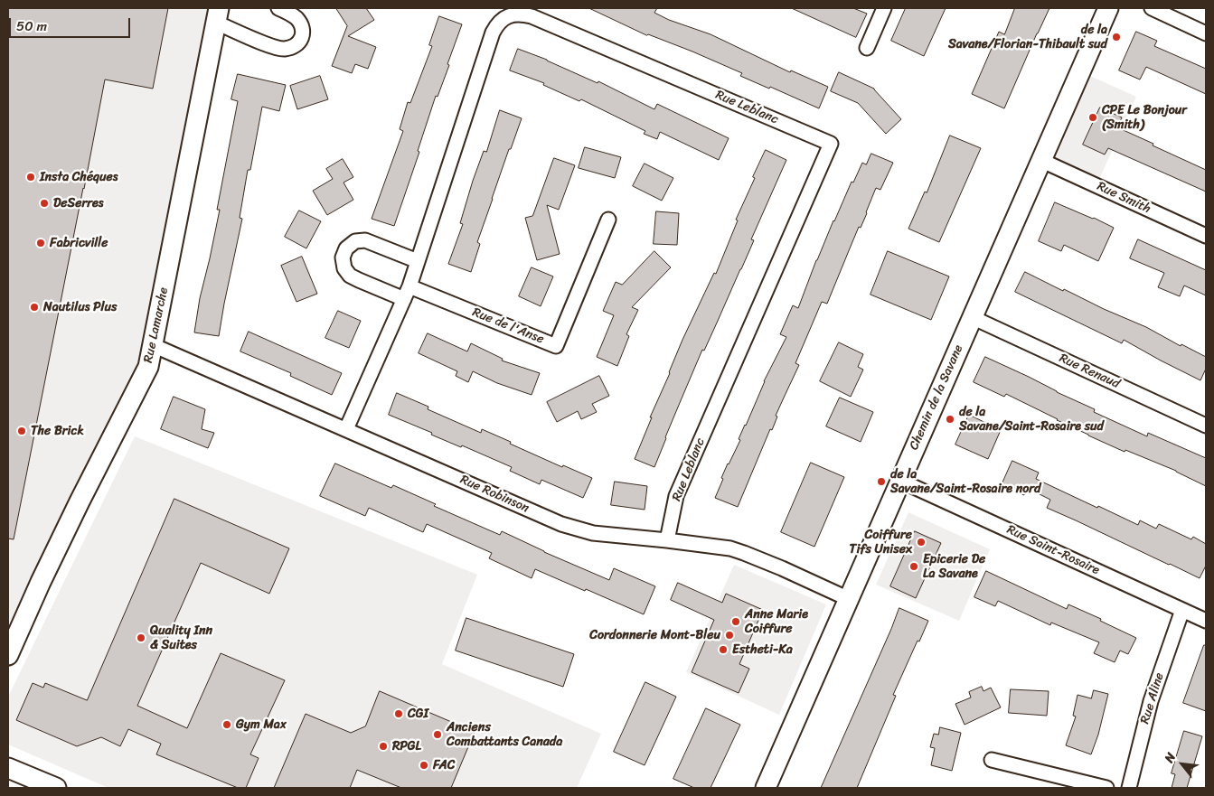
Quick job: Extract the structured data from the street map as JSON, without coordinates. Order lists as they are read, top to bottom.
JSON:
{
  "streets": {
    "street": [
      "Rue Leblanc",
      "Rue Smith",
      "Rue Lamarche",
      "Rue de l'Anse",
      "Rue Renaud",
      "Chemin de la Savane",
      "Rue Robinson",
      "Rue Saint-Rosaire",
      "Rue Aline"
    ]
  },
  "crossings": [
    ["Rue Leblanc", "Rue de l'Anse"],
    ["Rue Leblanc", "Rue Robinson"],
    ["Rue Smith", "Chemin de la Savane"],
    ["Rue Lamarche", "Rue Robinson"],
    ["Rue Renaud", "Chemin de la Savane"],
    ["Chemin de la Savane", "Rue Robinson"],
    ["Chemin de la Savane", "Rue Saint-Rosaire"],
    ["Rue Saint-Rosaire", "Rue Aline"]
  ],
  "places": [
    "de la Savane/Florian-Thibault sud",
    "CPE Le Bonjour (Smith)",
    "Insta Chéques",
    "DeSerres",
    "Fabricville",
    "Nautilus Plus",
    "de la Savane/Saint-Rosaire sud",
    "The Brick",
    "de la Savane/Saint-Rosaire nord",
    "Coiffure Tifs Unisex",
    "Epicerie De La Savane",
    "Anne Marie Coiffure",
    "Cordonnerie Mont-Bleu",
    "Quality Inn & Suites",
    "Estheti-Ka",
    "CGI",
    "Gym Max",
    "Anciens Combattants Canada",
    "RPGL",
    "FAC"
  ],
  "scale_bar": "50 m",
  "north": "top left"
}
